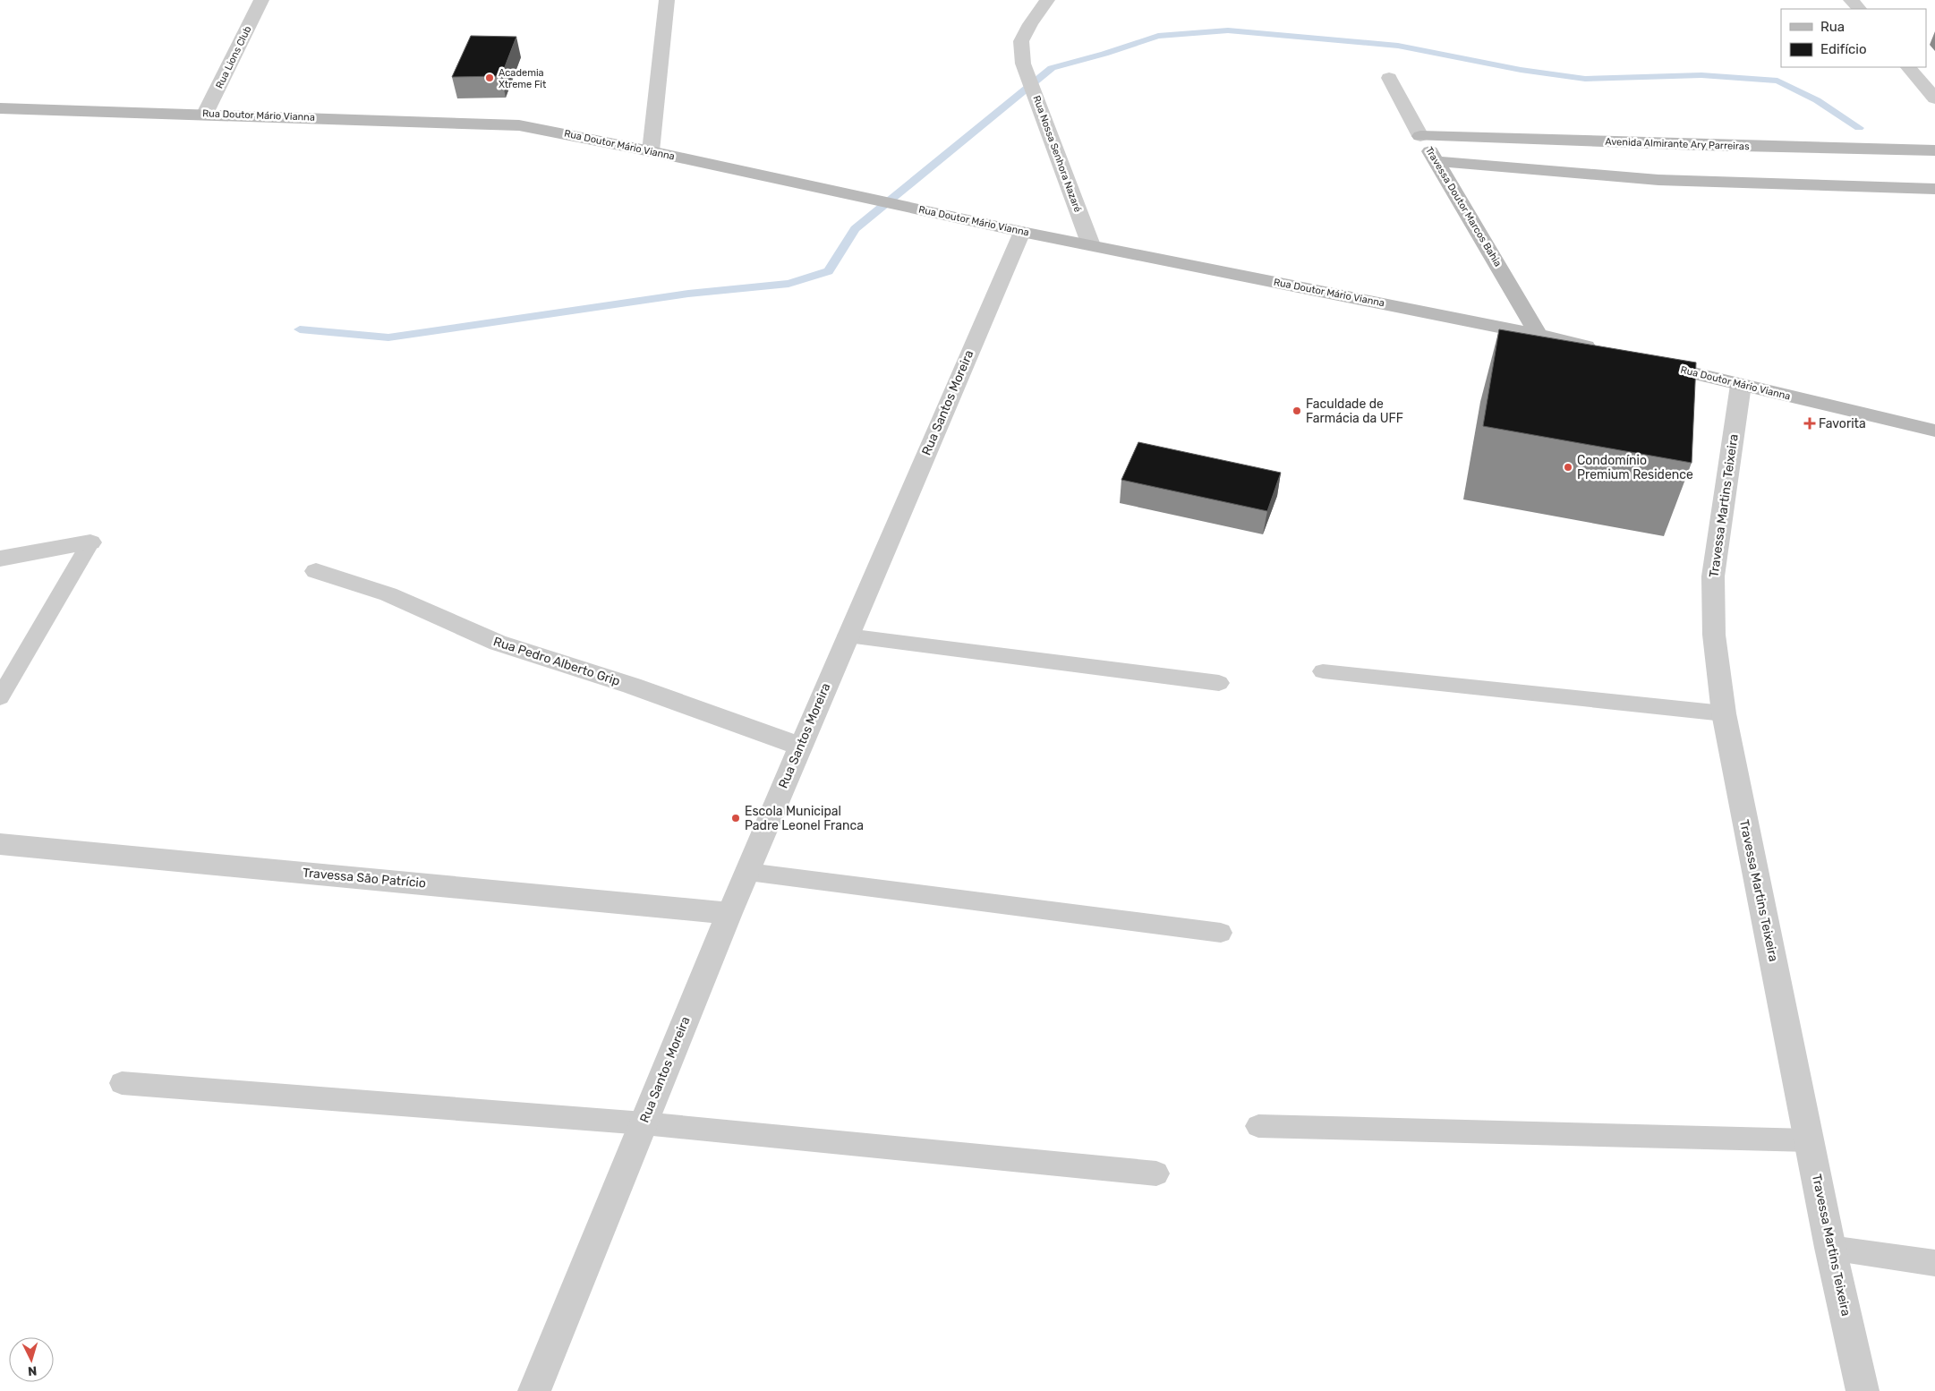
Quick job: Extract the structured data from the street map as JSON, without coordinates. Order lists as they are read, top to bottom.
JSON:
{
  "streets": {
    "main road": ["Rua Doutor Mário Vianna", "Avenida Almirante Ary Parreiras", "Travessa Doutor Marcos Bahia"],
    "street": [
      "Rua Lions Club",
      "Rua Nossa Senhora Nazaré",
      "Rua Santos Moreira",
      "Travessa Martins Teixeira",
      "Rua Pedro Alberto Grip",
      "Travessa São Patrício"
    ]
  },
  "crossings": [
    ["Rua Lions Club", "Rua Doutor Mário Vianna"],
    ["Rua Doutor Mário Vianna", "Rua Nossa Senhora Nazaré"],
    ["Rua Doutor Mário Vianna", "Travessa Doutor Marcos Bahia"],
    ["Rua Doutor Mário Vianna", "Rua Santos Moreira"],
    ["Rua Doutor Mário Vianna", "Travessa Martins Teixeira"],
    ["Avenida Almirante Ary Parreiras", "Travessa Doutor Marcos Bahia"],
    ["Rua Santos Moreira", "Rua Pedro Alberto Grip"],
    ["Rua Santos Moreira", "Travessa São Patrício"]
  ],
  "places": {
    "other": [
      "Academia Xtreme Fit",
      "Faculdade de Farmácia da UFF",
      "Condomínio Premium Residence",
      "Escola Municipal Padre Leonel Franca"
    ],
    "health": ["Favorita"]
  },
  "legend": ["Rua", "Edifício"],
  "north": "bottom"
}
